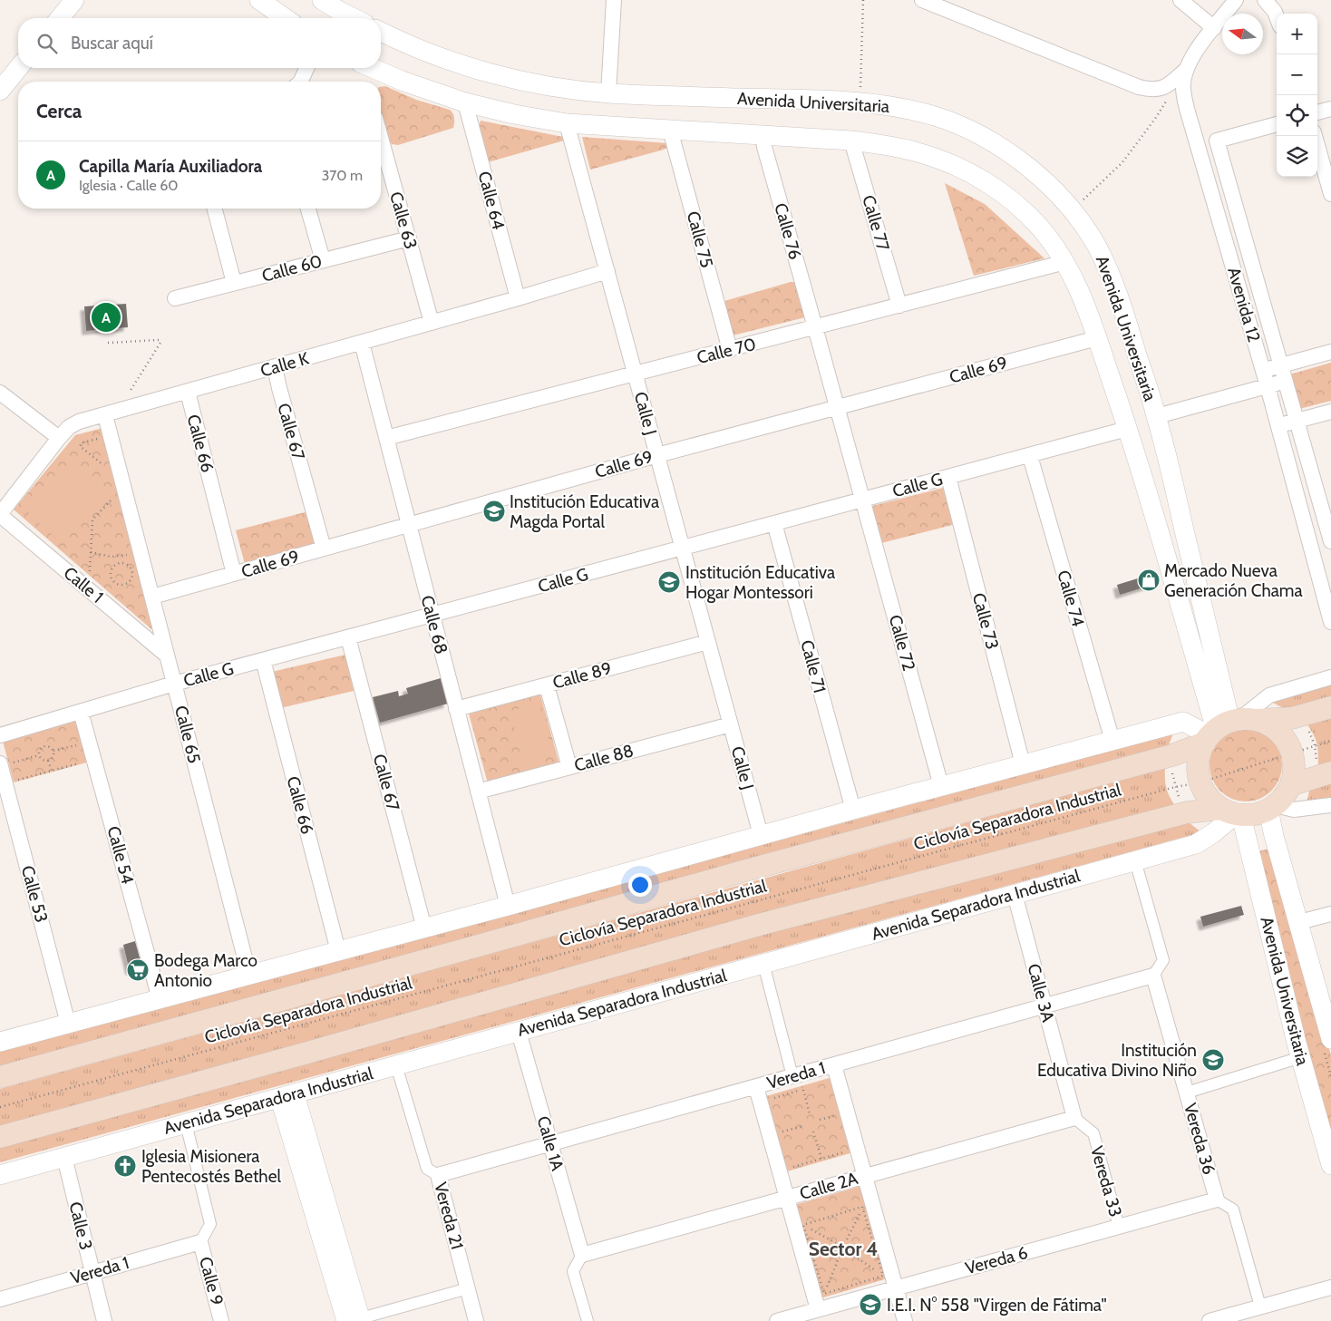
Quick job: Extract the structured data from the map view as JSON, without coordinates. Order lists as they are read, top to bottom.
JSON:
{
  "streets": {
    "main road": ["Avenida Separadora Industrial"],
    "street": [
      "Avenida Universitaria",
      "Calle 64",
      "Calle 63",
      "Calle 77",
      "Calle 76",
      "Calle 75",
      "Calle 60",
      "Avenida 12",
      "Calle 70",
      "Calle K",
      "Calle 69",
      "Calle J",
      "Calle 67",
      "Calle 66",
      "Calle G",
      "Calle 1",
      "Calle 74",
      "Calle 73",
      "Calle 68",
      "Calle 72",
      "Calle 71",
      "Calle 89",
      "Calle 65",
      "Calle 88",
      "Calle 54",
      "Calle 53",
      "Calle 3A",
      "Vereda 1",
      "Vereda 36",
      "Calle 1A",
      "Vereda 33",
      "Calle 2A",
      "Vereda 21",
      "Calle 3",
      "Vereda 6",
      "Calle 9"
    ],
    "path": ["Ciclovía Separadora Industrial"]
  },
  "crossings": [
    ["Avenida Universitaria", "Calle 64"],
    ["Avenida Universitaria", "Calle 77"],
    ["Avenida Universitaria", "Calle 76"],
    ["Avenida Universitaria", "Calle 75"],
    ["Avenida Universitaria", "Calle 70"],
    ["Avenida Universitaria", "Calle 69"],
    ["Avenida Universitaria", "Calle J"],
    ["Avenida Universitaria", "Calle G"],
    ["Avenida Universitaria", "Avenida Separadora Industrial"],
    ["Calle 64", "Calle K"],
    ["Calle 63", "Calle 60"],
    ["Calle 63", "Calle K"],
    ["Calle 77", "Calle 70"],
    ["Calle 76", "Calle 70"],
    ["Calle 76", "Calle 69"],
    ["Calle 76", "Calle 72"],
    ["Calle 75", "Calle 70"],
    ["Calle 70", "Calle J"],
    ["Calle 70", "Calle 68"],
    ["Calle K", "Calle J"],
    ["Calle K", "Calle 67"],
    ["Calle K", "Calle 66"],
    ["Calle K", "Calle 1"],
    ["Calle K", "Calle 68"],
    ["Calle K", "Calle 65"],
    ["Calle 69", "Calle J"],
    ["Calle 69", "Calle 67"],
    ["Calle 69", "Calle 66"],
    ["Calle 69", "Calle 68"],
    ["Calle 69", "Calle 72"],
    ["Calle 69", "Calle 65"],
    ["Calle J", "Calle G"],
    ["Calle J", "Calle 89"],
    ["Calle J", "Calle 88"],
    ["Calle 67", "Calle G"],
    ["Calle 66", "Calle G"],
    ["Calle G", "Calle 74"],
    ["Calle G", "Calle 73"],
    ["Calle G", "Calle 68"],
    ["Calle G", "Calle 72"],
    ["Calle G", "Calle 71"],
    ["Calle G", "Calle 65"],
    ["Calle G", "Calle 54"],
    ["Calle 1", "Calle 65"],
    ["Calle 68", "Calle 89"],
    ["Calle 68", "Calle 88"],
    ["Avenida Separadora Industrial", "Calle 3A"],
    ["Avenida Separadora Industrial", "Calle 1A"],
    ["Avenida Separadora Industrial", "Vereda 21"],
    ["Avenida Separadora Industrial", "Calle 3"],
    ["Calle 3A", "Vereda 1"],
    ["Calle 3A", "Vereda 33"],
    ["Calle 3A", "Calle 2A"],
    ["Vereda 1", "Vereda 36"],
    ["Vereda 1", "Calle 1A"],
    ["Vereda 1", "Vereda 21"],
    ["Vereda 1", "Calle 3"],
    ["Vereda 1", "Calle 9"],
    ["Vereda 36", "Vereda 6"],
    ["Calle 1A", "Calle 2A"],
    ["Vereda 33", "Calle 2A"],
    ["Vereda 33", "Vereda 6"]
  ],
  "districts": ["Sector 4"],
  "places": {
    "school or university": [
      "Institución Educativa Magda Portal",
      "Institución Educativa Hogar Montessori",
      "Institución Educativa Divino Niño",
      "I.E.I. N° 558 \"Virgen de Fátima\""
    ],
    "shop": ["Mercado Nueva Generación Chama"],
    "supermarket": ["Bodega Marco Antonio"],
    "church": ["Iglesia Misionera Pentecostés Bethel"]
  },
  "north": "left",
  "page": {
    "map_buttons": ["+", "−"],
    "search": "Buscar aquí",
    "heading": "Cerca",
    "list": [
      {
        "mark": "A",
        "name": "Capilla María Auxiliadora",
        "note": "Iglesia · Calle 60",
        "value": "370 m"
      }
    ],
    "pins": "A"
  }
}
